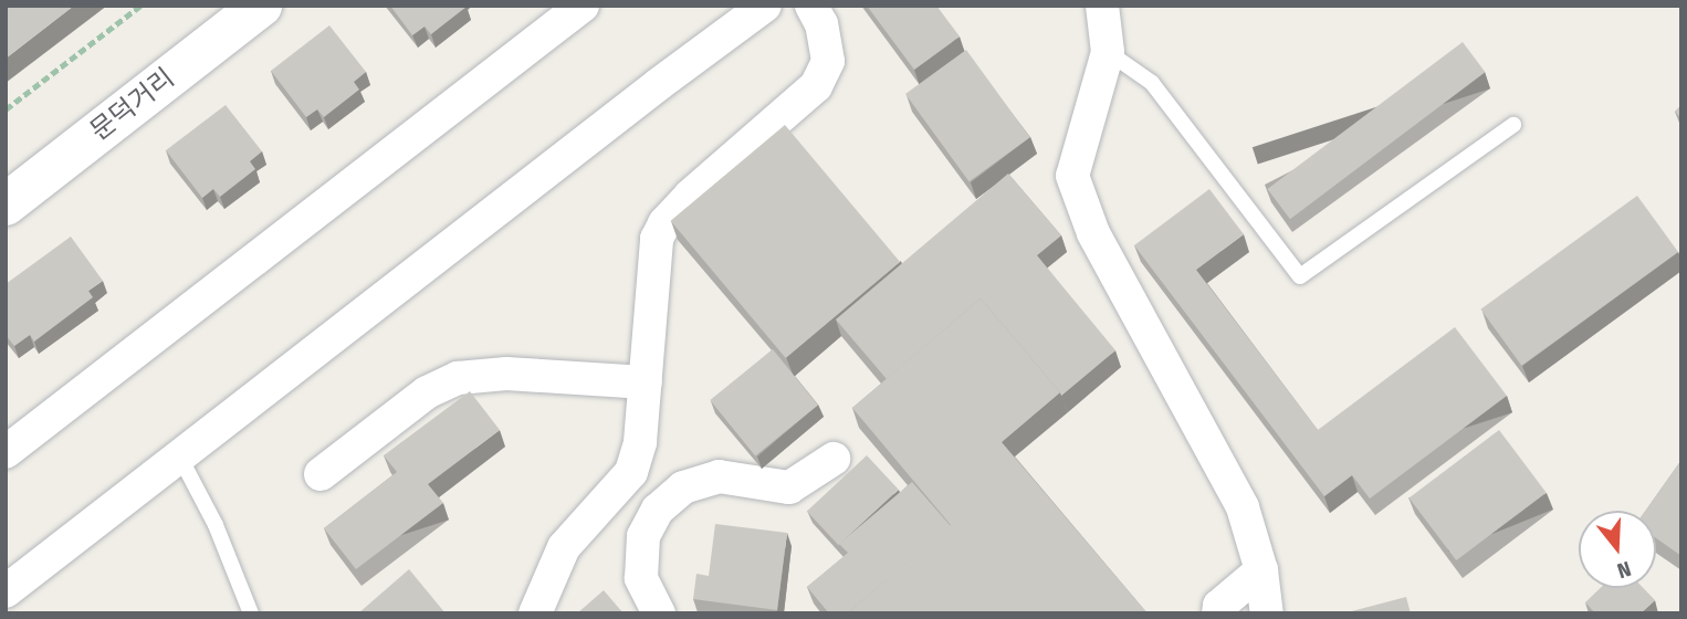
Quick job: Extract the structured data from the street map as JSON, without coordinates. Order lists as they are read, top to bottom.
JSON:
{
  "streets": {
    "main road": ["문덕거리"]
  },
  "north": "bottom"
}
